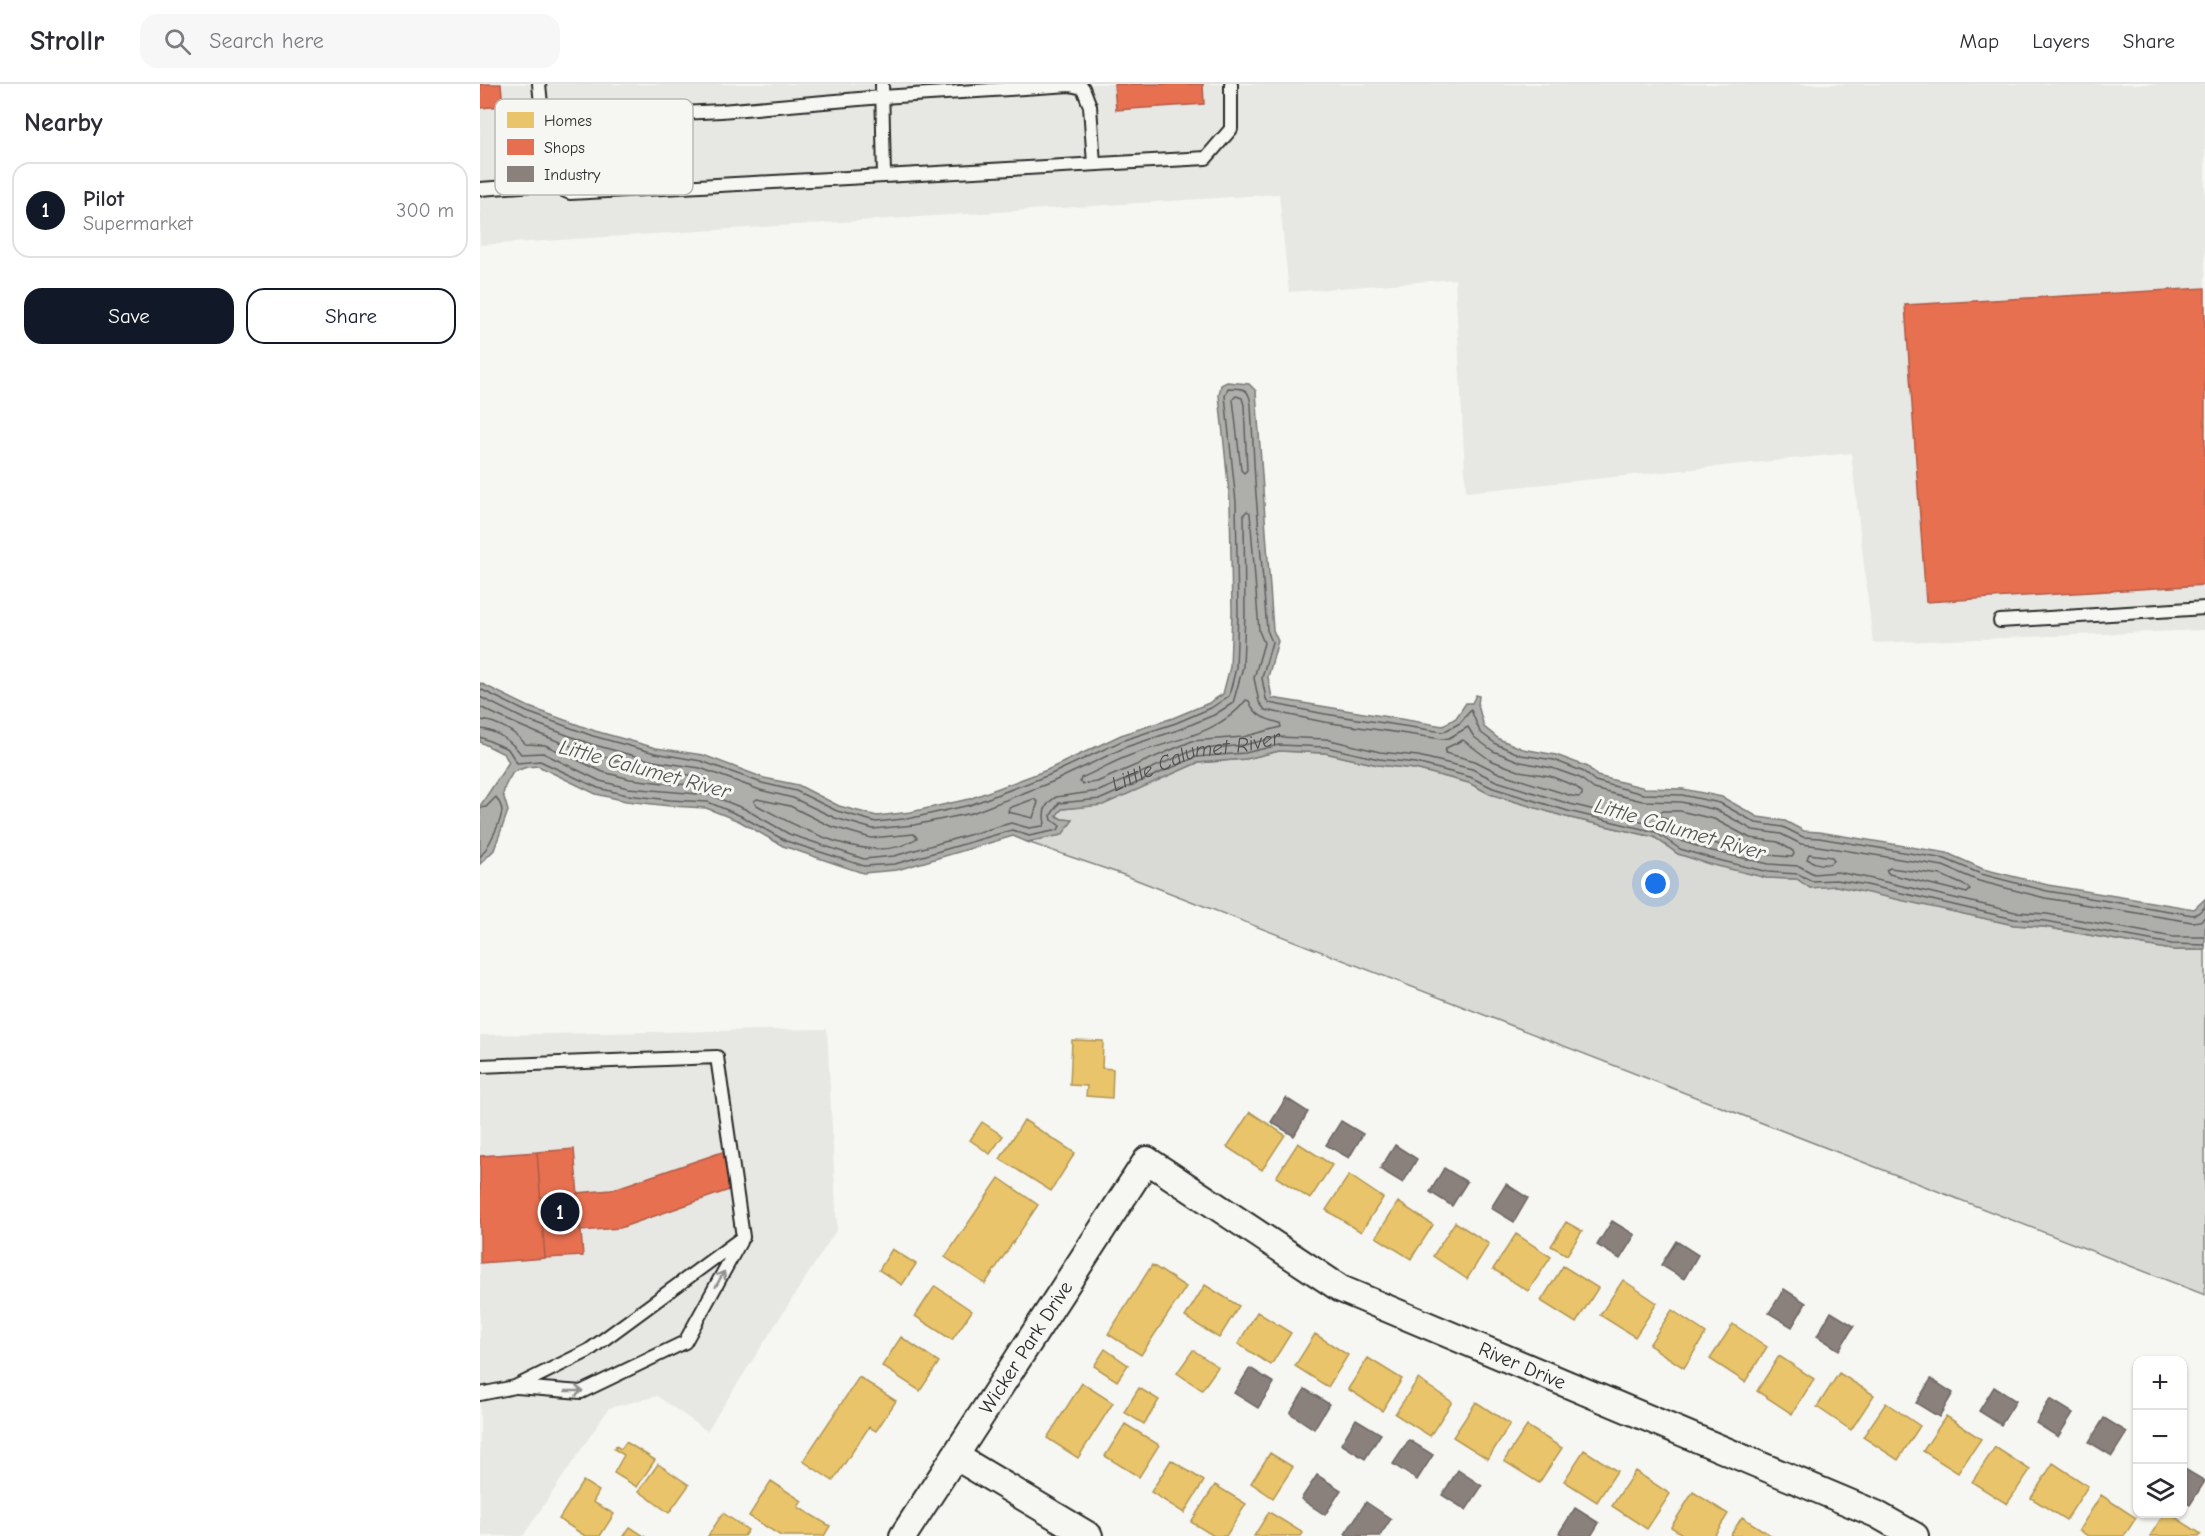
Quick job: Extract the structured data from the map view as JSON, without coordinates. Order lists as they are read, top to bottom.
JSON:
{
  "streets": {
    "street": ["Wicker Park Drive", "River Drive"]
  },
  "crossings": [
    ["Wicker Park Drive", "River Drive"]
  ],
  "water": ["Little Calumet River"],
  "legend": ["Homes", "Shops", "Industry"],
  "page": {
    "header": "Strollr",
    "search": "Search here",
    "nav": ["Map", "Layers", "Share"],
    "heading": "Nearby",
    "list": [
      {
        "mark": "1",
        "name": "Pilot",
        "note": "Supermarket",
        "value": "300 m"
      }
    ],
    "buttons": ["Save", "Share"],
    "pins": "1",
    "map_buttons": ["+", "−"]
  }
}
